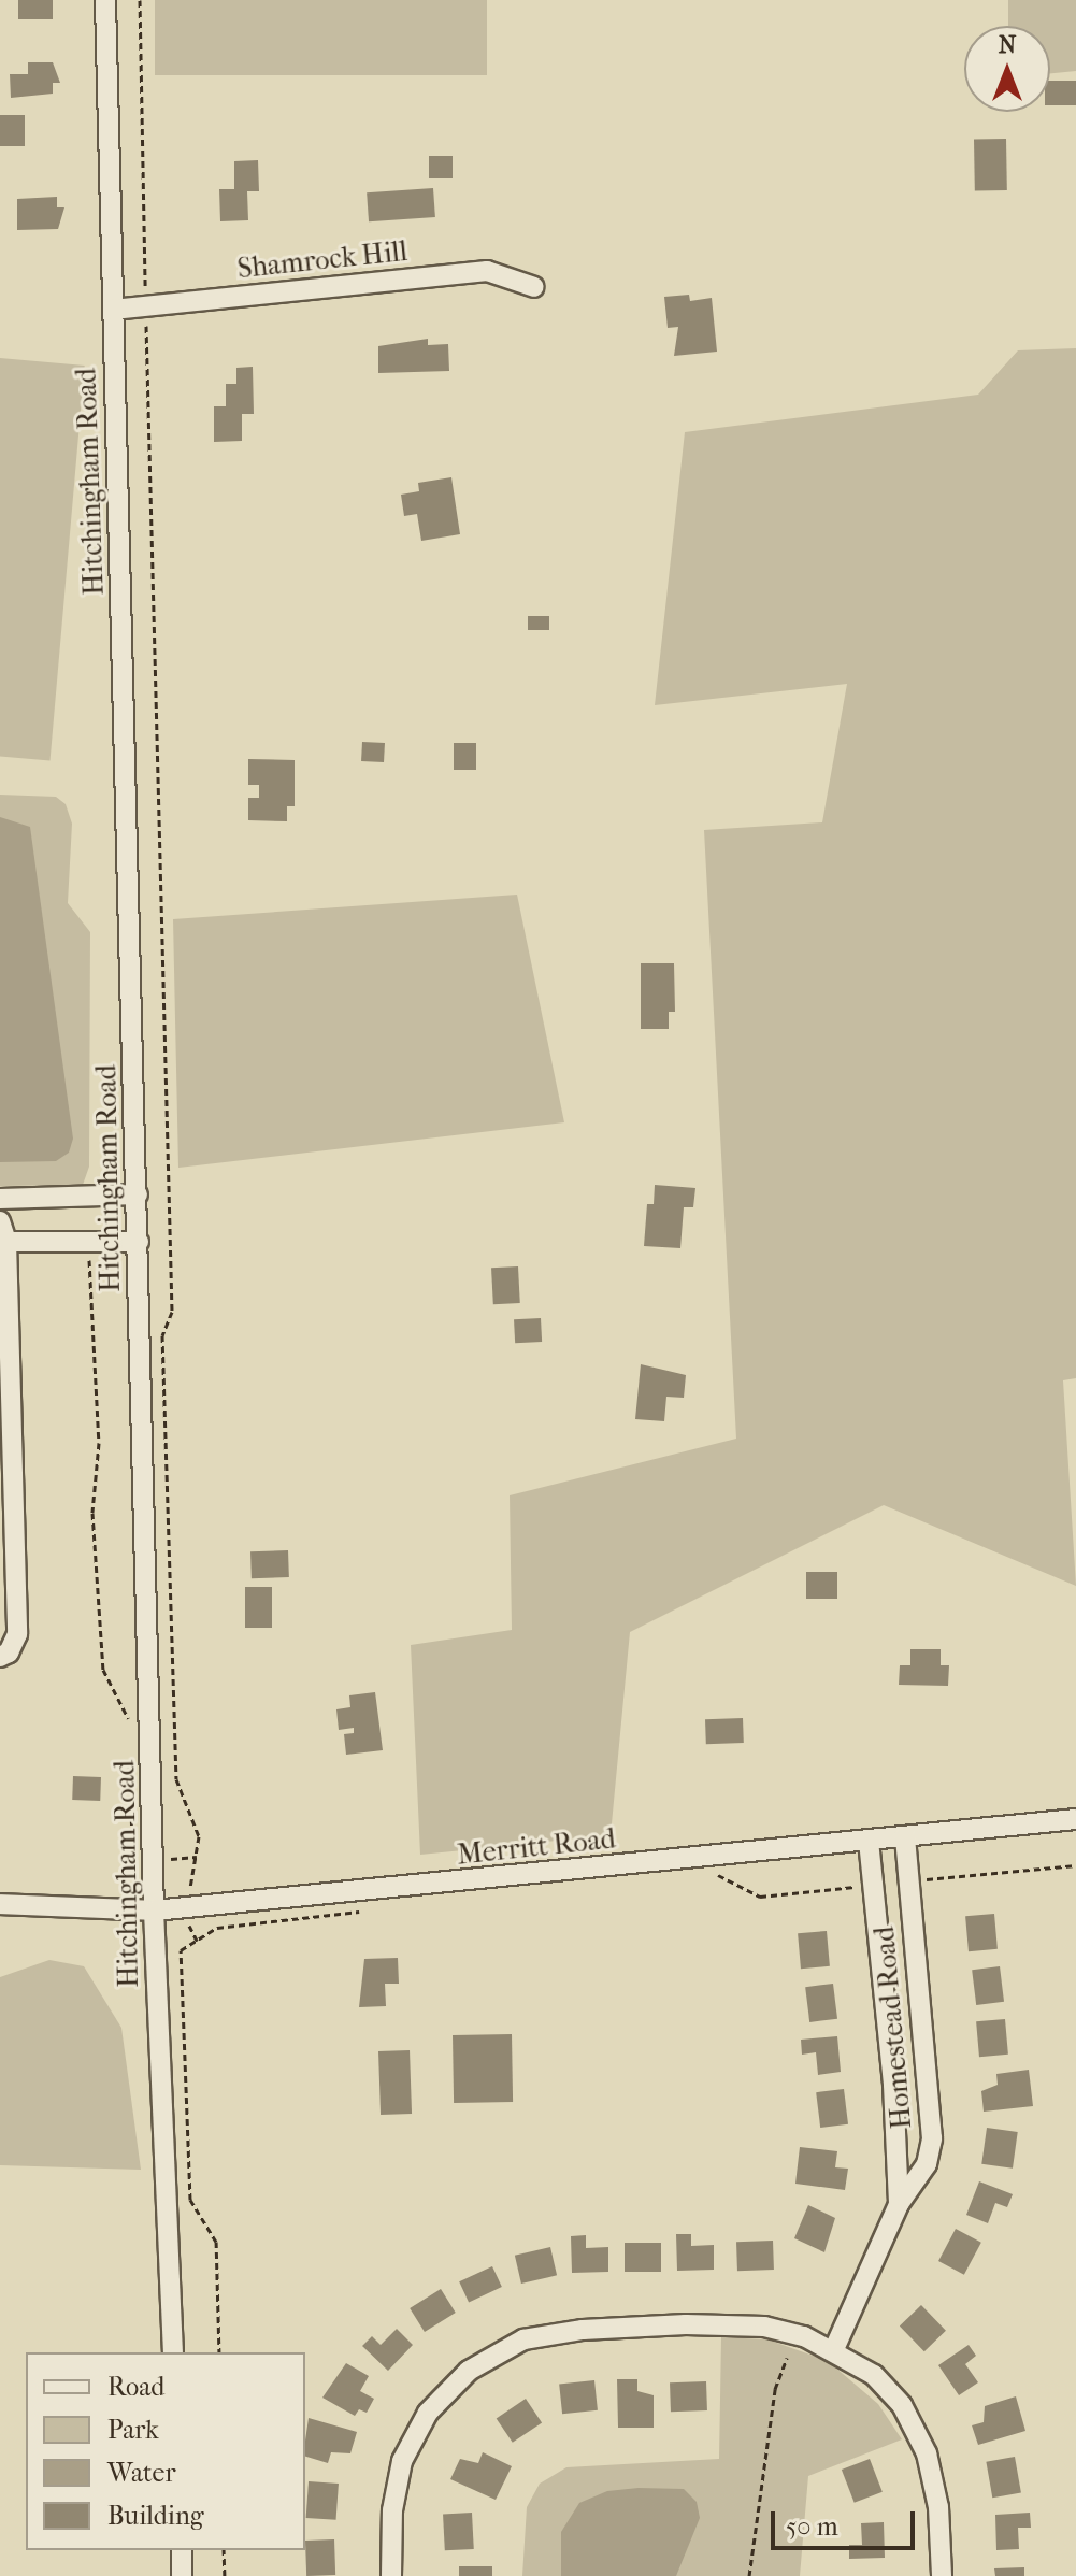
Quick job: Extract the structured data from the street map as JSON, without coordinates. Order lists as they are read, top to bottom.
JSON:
{
  "streets": {
    "street": [
      "Shamrock Hill",
      "Hitchingham Road",
      "Merritt Road",
      "Homestead Road"
    ]
  },
  "crossings": [
    ["Shamrock Hill", "Hitchingham Road"],
    ["Hitchingham Road", "Merritt Road"],
    ["Merritt Road", "Homestead Road"]
  ],
  "legend": [
    "Road",
    "Park",
    "Water",
    "Building"
  ],
  "scale_bar": "50 m",
  "north": "top"
}
